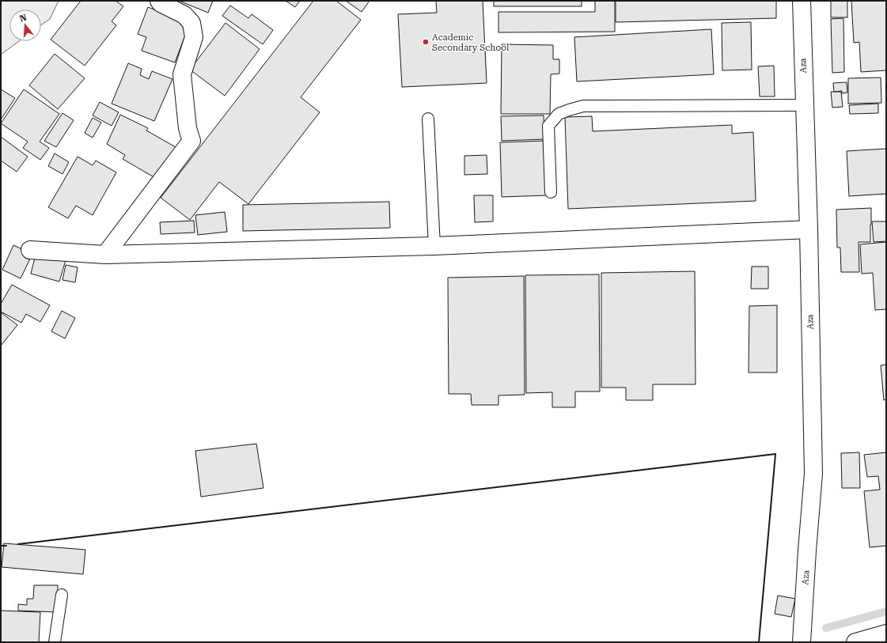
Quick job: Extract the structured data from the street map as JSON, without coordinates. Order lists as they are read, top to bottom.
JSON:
{
  "streets": {
    "street": ["Aza"]
  },
  "places": ["Academic Secondary School"],
  "north": "top"
}
